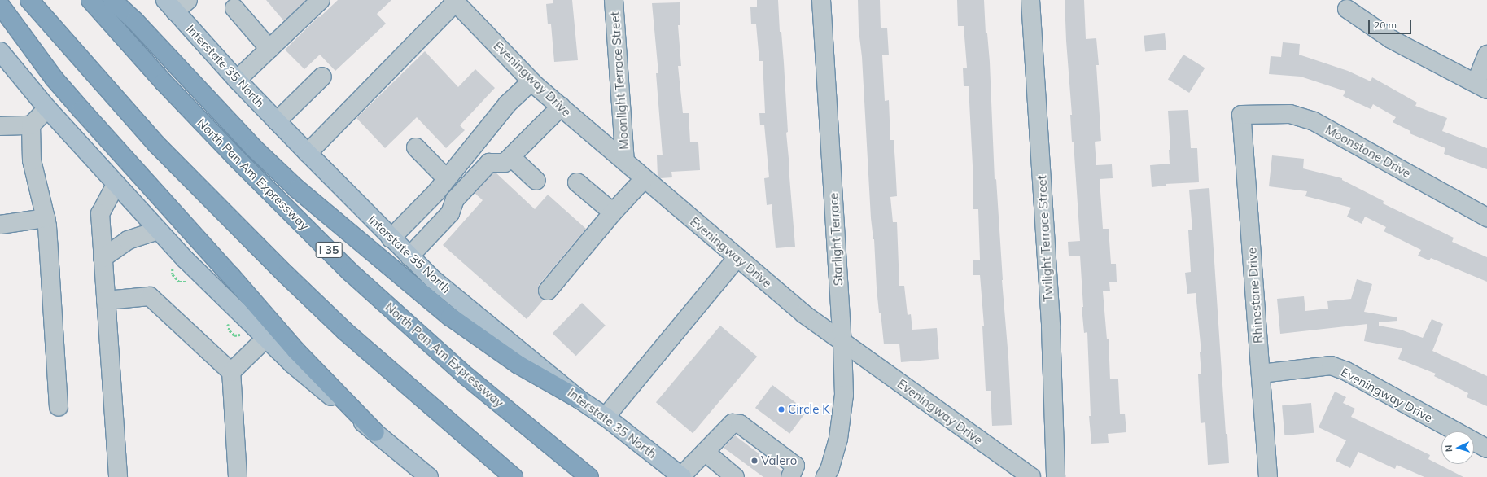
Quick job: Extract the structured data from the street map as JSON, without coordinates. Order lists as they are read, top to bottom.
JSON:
{
  "streets": {
    "highway": ["North Pan Am Expressway", "I 35"],
    "main road": ["Interstate 35 North"],
    "street": [
      "Eveningway Drive",
      "Moonlight Terrace Street",
      "Moonstone Drive",
      "Twilight Terrace Street",
      "Starlight Terrace",
      "Rhinestone Drive"
    ]
  },
  "crossings": [
    ["Eveningway Drive", "Moonlight Terrace Street"],
    ["Eveningway Drive", "Starlight Terrace"],
    ["Eveningway Drive", "Rhinestone Drive"],
    ["Moonstone Drive", "Rhinestone Drive"]
  ],
  "places": ["Circle K", "Valero"],
  "scale_bar": "20 m",
  "north": "left"
}
